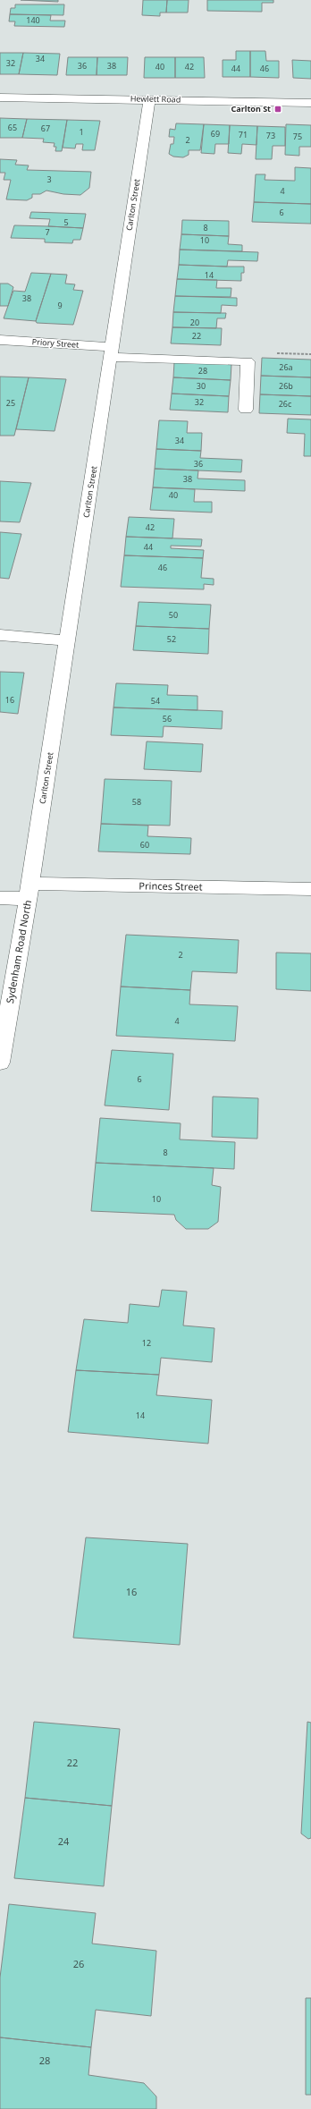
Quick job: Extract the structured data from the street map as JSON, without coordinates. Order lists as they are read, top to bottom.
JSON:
{
  "streets": {
    "street": [
      "Hewlett Road",
      "Carlton Street",
      "Priory Street",
      "Princes Street",
      "Sydenham Road North"
    ]
  },
  "crossings": [
    ["Hewlett Road", "Carlton Street"],
    ["Carlton Street", "Priory Street"],
    ["Carlton Street", "Princes Street"],
    ["Carlton Street", "Sydenham Road North"],
    ["Princes Street", "Sydenham Road North"]
  ],
  "places": {
    "transit": ["Carlton St"]
  },
  "house_numbers": [
    "140",
    "34",
    "32",
    "36",
    "38",
    "40",
    "42",
    "44",
    "46",
    "65",
    "67",
    "1",
    "69",
    "71",
    "73",
    "75",
    "2",
    "3",
    "4",
    "6",
    "5",
    "8",
    "7",
    "10",
    "14",
    "38",
    "9",
    "20",
    "22",
    "26a",
    "28",
    "30",
    "26b",
    "32",
    "25",
    "26c",
    "34",
    "36",
    "38",
    "40",
    "42",
    "44",
    "46",
    "50",
    "52",
    "16",
    "54",
    "56",
    "58",
    "60",
    "2",
    "4",
    "6",
    "8",
    "10",
    "12",
    "14",
    "16",
    "22",
    "24",
    "26",
    "28"
  ]
}
